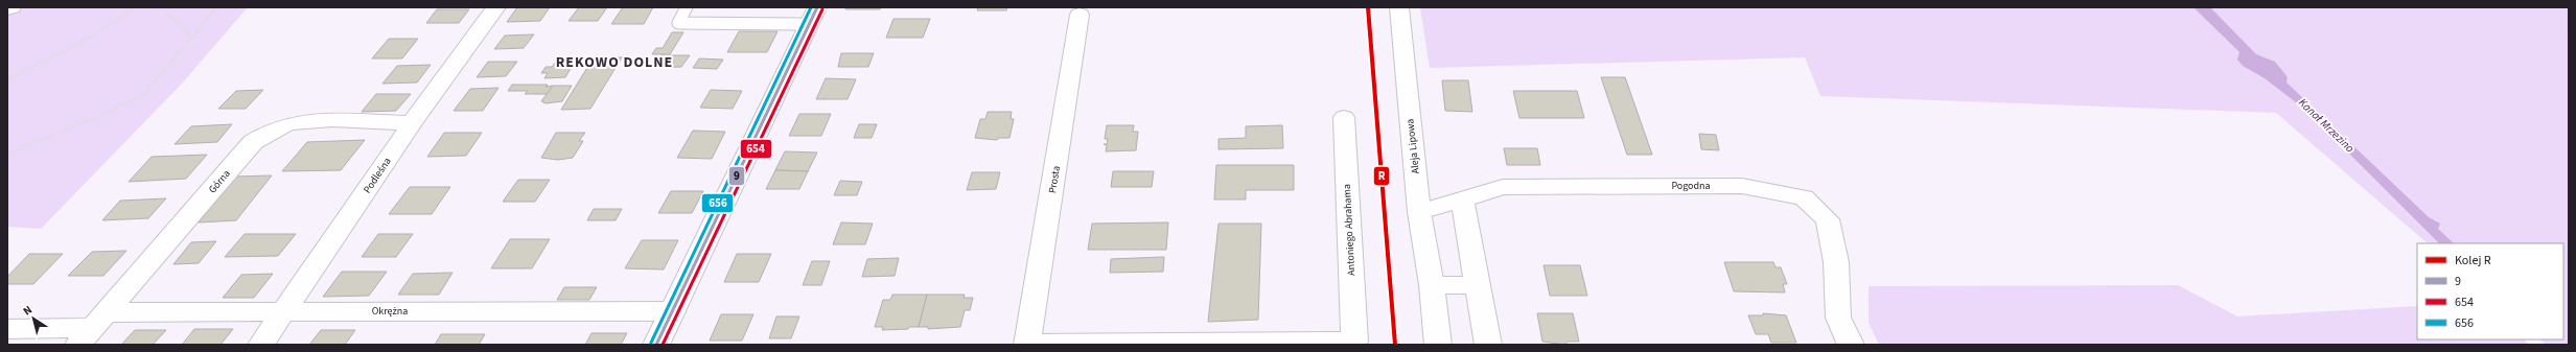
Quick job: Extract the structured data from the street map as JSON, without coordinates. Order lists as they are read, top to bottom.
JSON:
{
  "streets": {
    "street": [
      "Aleja Lipowa",
      "Podleśna",
      "Prosta",
      "Górna",
      "Pogodna",
      "Antoniego Abrahama",
      "Okrężna"
    ]
  },
  "crossings": [
    ["Aleja Lipowa", "Pogodna"],
    ["Podleśna", "Górna"],
    ["Podleśna", "Okrężna"],
    ["Prosta", "Antoniego Abrahama"],
    ["Górna", "Okrężna"]
  ],
  "districts": ["REKOWO DOLNE"],
  "water": ["Kanał Mrzezino"],
  "lines": [
    "rail line R",
    "transit line 9",
    "transit line 656",
    "transit line 654"
  ],
  "legend": [
    "Kolej R",
    "9",
    "654",
    "656"
  ],
  "north": "top left"
}
